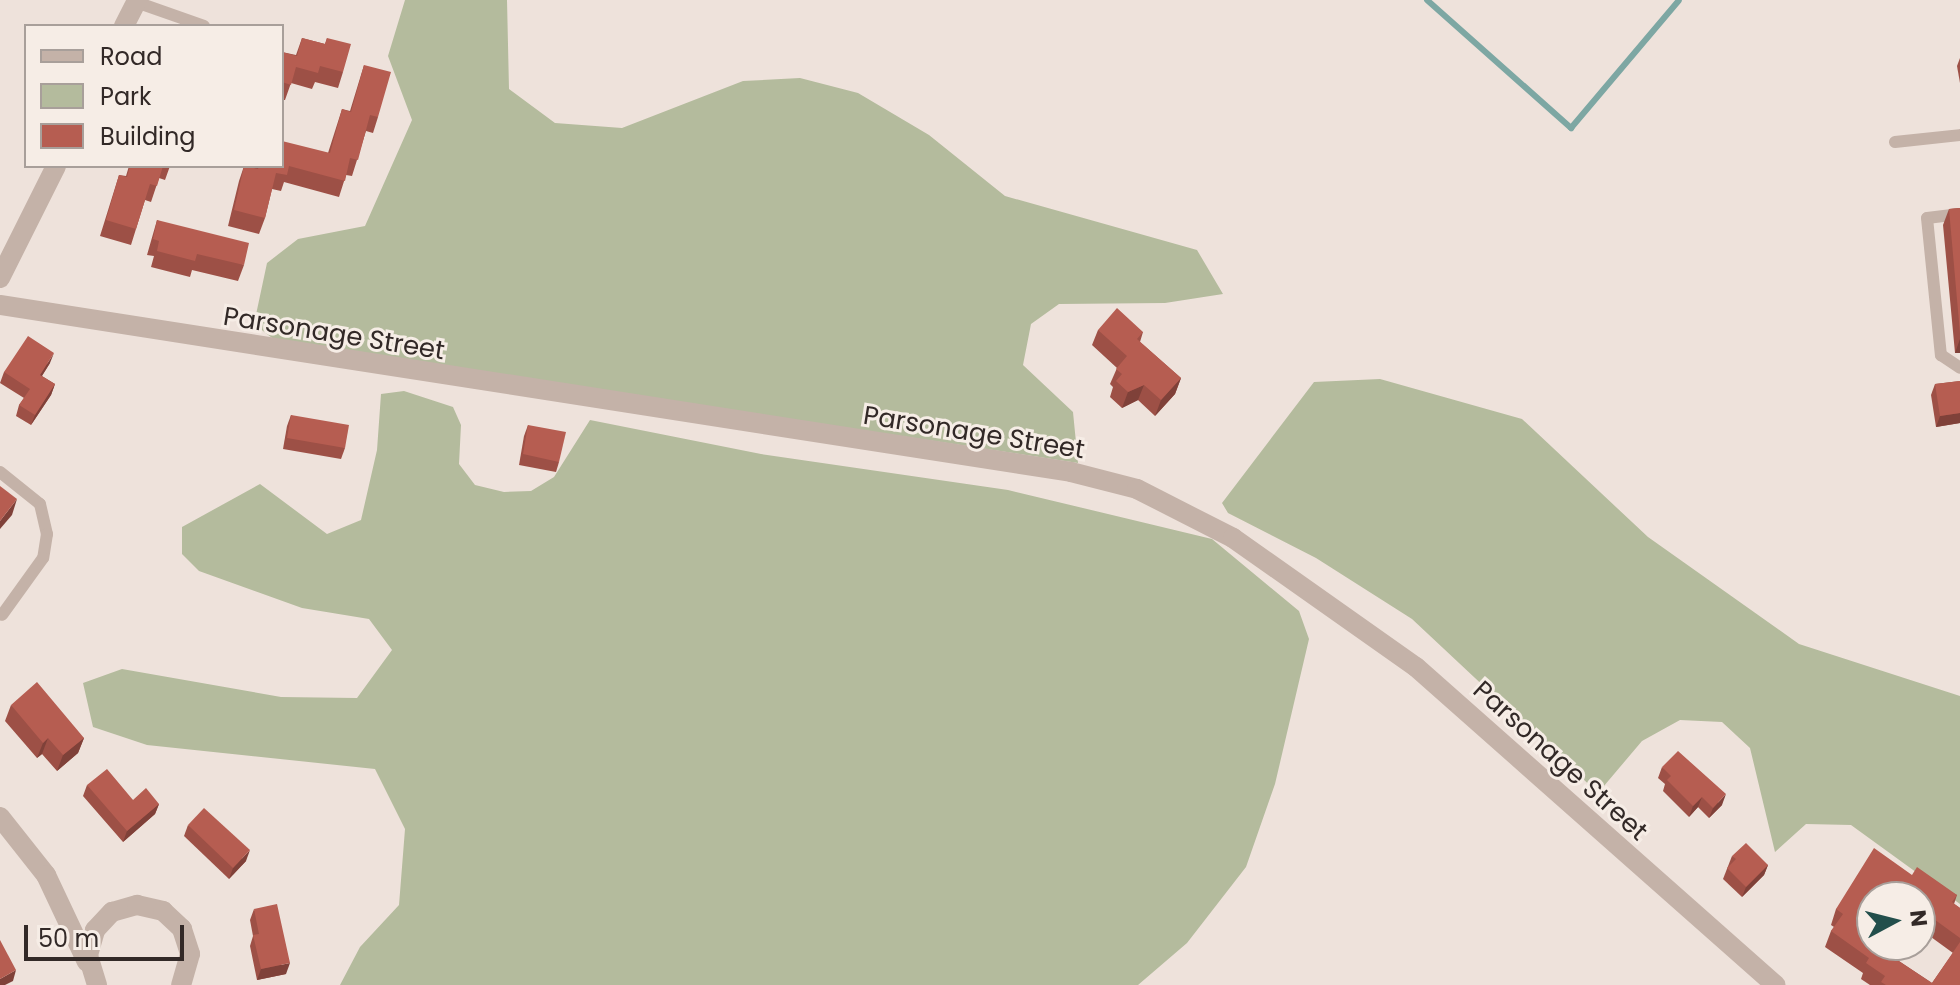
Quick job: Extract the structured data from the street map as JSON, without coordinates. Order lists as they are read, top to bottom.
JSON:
{
  "streets": {
    "street": ["Parsonage Street"]
  },
  "legend": ["Road", "Park", "Building"],
  "scale_bar": "50 m",
  "north": "right"
}
